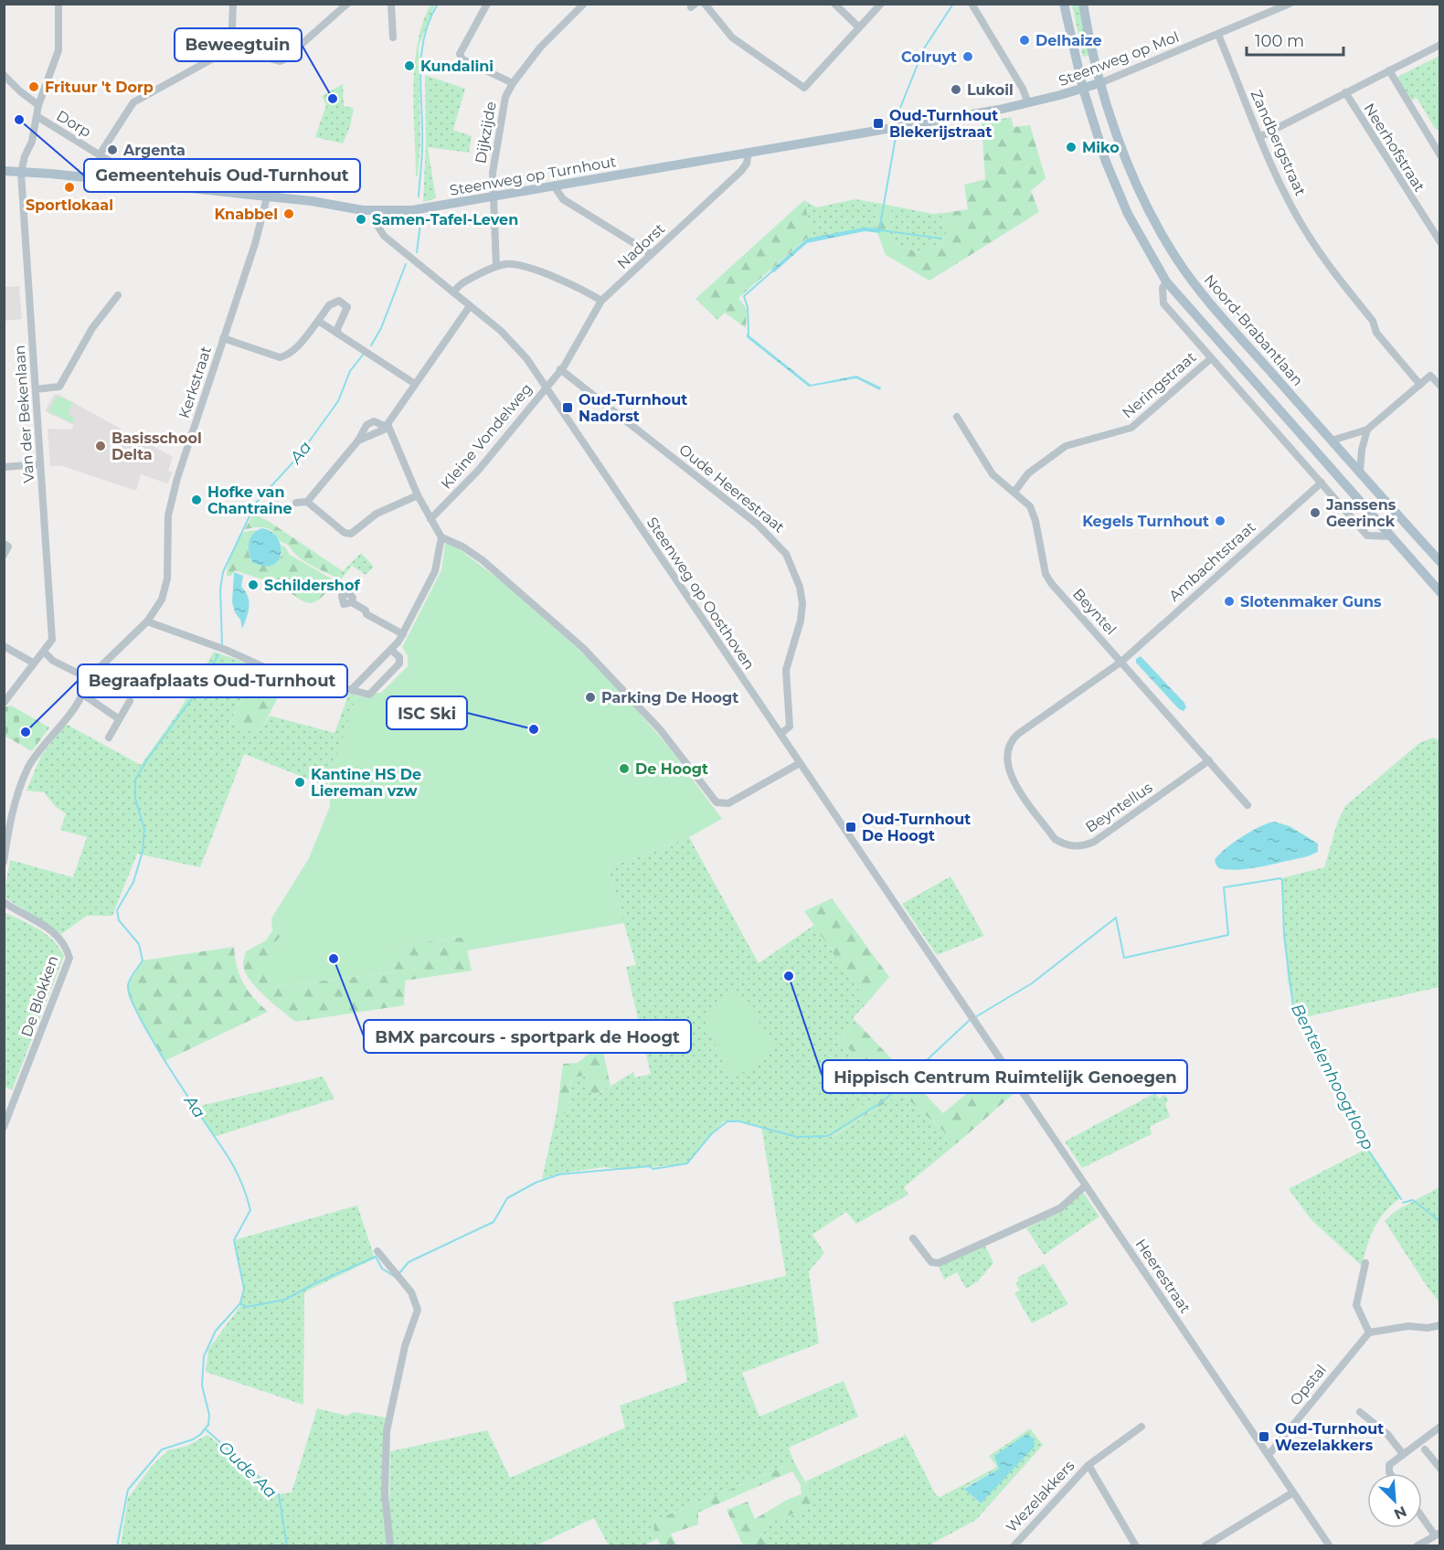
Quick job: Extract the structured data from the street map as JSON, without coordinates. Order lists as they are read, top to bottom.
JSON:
{
  "streets": {
    "main road": ["Steenweg op Mol", "Steenweg op Turnhout", "Noord-Brabantlaan"],
    "street": [
      "Dorp",
      "Dijkzijde",
      "Zandbergstraat",
      "Neerhofstraat",
      "Nadorst",
      "Kerkstraat",
      "Neringstraat",
      "Van der Bekenlaan",
      "Kleine Vondelweg",
      "Oude Heerestraat",
      "Ambachtstraat",
      "Steenweg op Oosthoven",
      "Beyntel",
      "Beyntellus",
      "De Blokken",
      "Heerestraat",
      "Opstal",
      "Wezelakkers"
    ]
  },
  "crossings": [
    ["Steenweg op Mol", "Zandbergstraat"],
    ["Steenweg op Mol", "Steenweg op Turnhout"],
    ["Steenweg op Mol", "Noord-Brabantlaan"],
    ["Dorp", "Steenweg op Turnhout"],
    ["Dorp", "Van der Bekenlaan"],
    ["Dijkzijde", "Steenweg op Turnhout"],
    ["Steenweg op Turnhout", "Nadorst"],
    ["Steenweg op Turnhout", "Kerkstraat"],
    ["Steenweg op Turnhout", "Steenweg op Oosthoven"],
    ["Nadorst", "Kleine Vondelweg"],
    ["Nadorst", "Oude Heerestraat"],
    ["Neringstraat", "Beyntel"],
    ["Kleine Vondelweg", "Oude Heerestraat"],
    ["Kleine Vondelweg", "Steenweg op Oosthoven"],
    ["Oude Heerestraat", "Steenweg op Oosthoven"],
    ["Ambachtstraat", "Beyntel"],
    ["Ambachtstraat", "Beyntellus"],
    ["Steenweg op Oosthoven", "Heerestraat"],
    ["Beyntel", "Beyntellus"],
    ["Heerestraat", "Opstal"]
  ],
  "water": ["Aa", "Bentelenhoogtloop", "Oude Aa"],
  "places": {
    "other": [
      "Delhaize",
      "Colruyt",
      "Kundalini",
      "Frituur 't Dorp",
      "Lukoil",
      "Beweegtuin",
      "Gemeentehuis Oud-Turnhout",
      "Miko",
      "Argenta",
      "Sportlokaal",
      "Knabbel",
      "Samen-Tafel-Leven",
      "Basisschool Delta",
      "Hofke van Chantraine",
      "Janssens Geerinck",
      "Kegels Turnhout",
      "Schildershof",
      "Slotenmaker Guns",
      "Parking De Hoogt",
      "ISC Ski",
      "Begraafplaats Oud-Turnhout",
      "De Hoogt",
      "Kantine HS De Liereman vzw",
      "BMX parcours - sportpark de Hoogt",
      "Hippisch Centrum Ruimtelijk Genoegen"
    ],
    "transit": [
      "Oud-Turnhout Blekerijstraat",
      "Oud-Turnhout Nadorst",
      "Oud-Turnhout De Hoogt",
      "Oud-Turnhout Wezelakkers"
    ]
  },
  "scale_bar": "100 m",
  "north": "bottom right"
}
